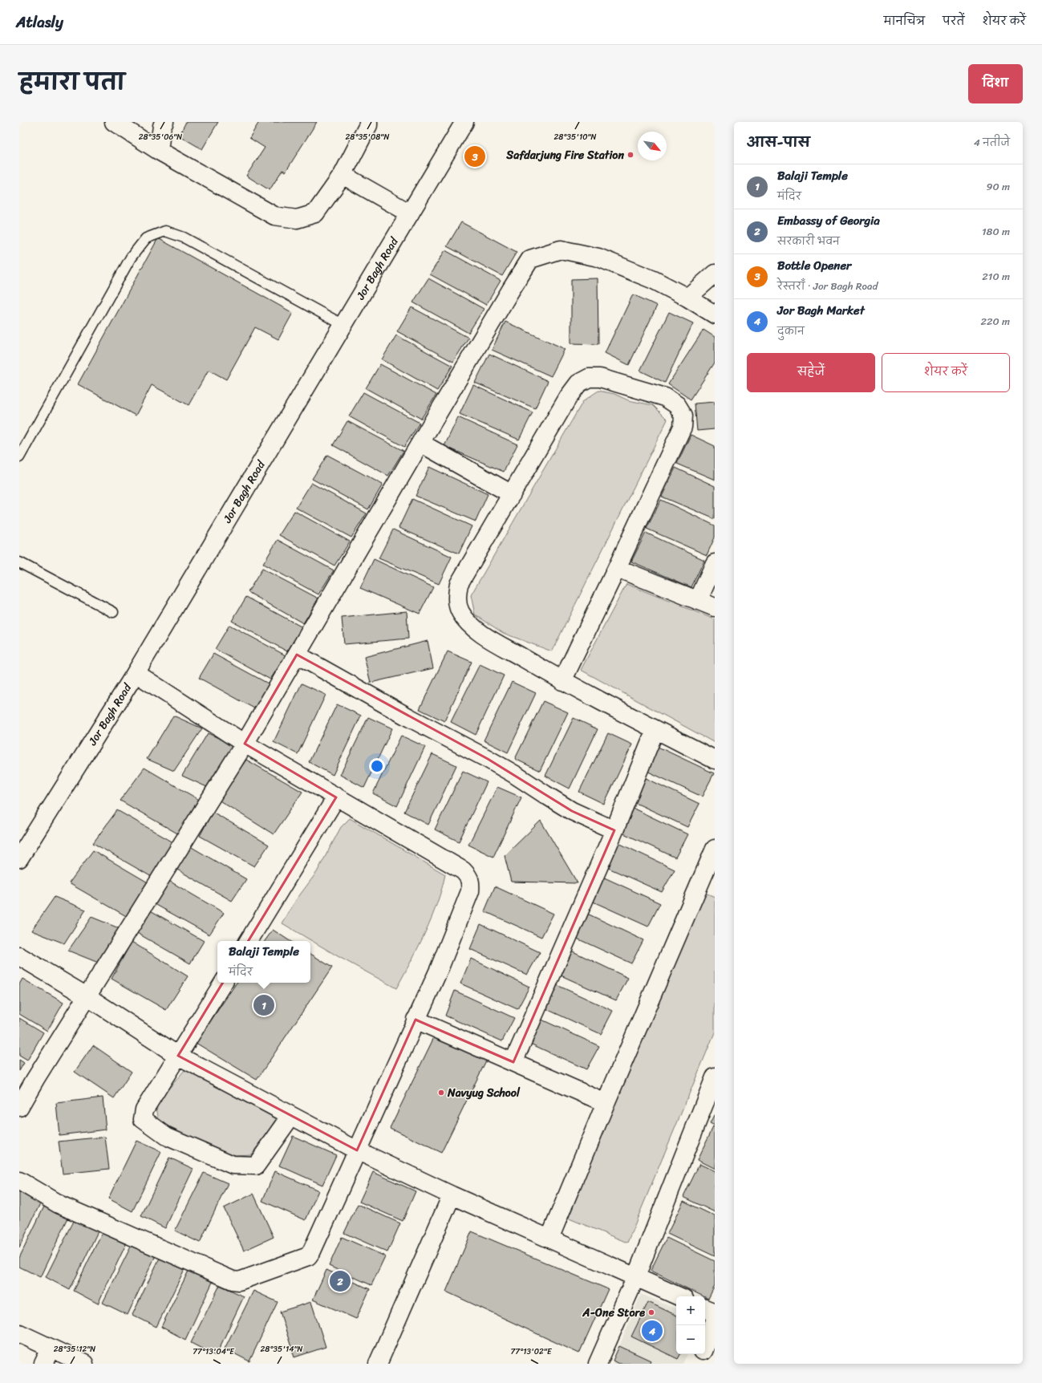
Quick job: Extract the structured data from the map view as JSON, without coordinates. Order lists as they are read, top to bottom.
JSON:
{
  "streets": {
    "street": ["Jor Bagh Road"]
  },
  "places": ["Safdarjung Fire Station", "Navyug School", "A-One Store"],
  "north": "bottom right",
  "page": {
    "header": "Atlasly",
    "nav": ["मानचित्र", "परतें", "शेयर करें"],
    "title": "हमारा पता",
    "buttons": [
      "दिशा",
      ["सहेजें", "शेयर करें"]
    ],
    "heading": ["आस-पास", "4 नतीजे"],
    "pins": [
      "3",
      "1",
      "2",
      "4"
    ],
    "list": [
      {
        "mark": "1",
        "name": "Balaji Temple",
        "note": "मंदिर",
        "value": "90 m"
      },
      {
        "mark": "2",
        "name": "Embassy of Georgia",
        "note": "सरकारी भवन",
        "value": "180 m"
      },
      {
        "mark": "3",
        "name": "Bottle Opener",
        "note": "रेस्तराँ · Jor Bagh Road",
        "value": "210 m"
      },
      {
        "mark": "4",
        "name": "Jor Bagh Market",
        "note": "दुकान",
        "value": "220 m"
      }
    ],
    "popup": ["Balaji Temple", "मंदिर"],
    "map_buttons": ["+", "−"]
  },
  "coordinates": [
    "28°35'06\"N",
    "28°35'08\"N",
    "28°35'10\"N",
    "28°35'12\"N",
    "28°35'14\"N",
    "77°13'04\"E",
    "77°13'02\"E"
  ]
}
